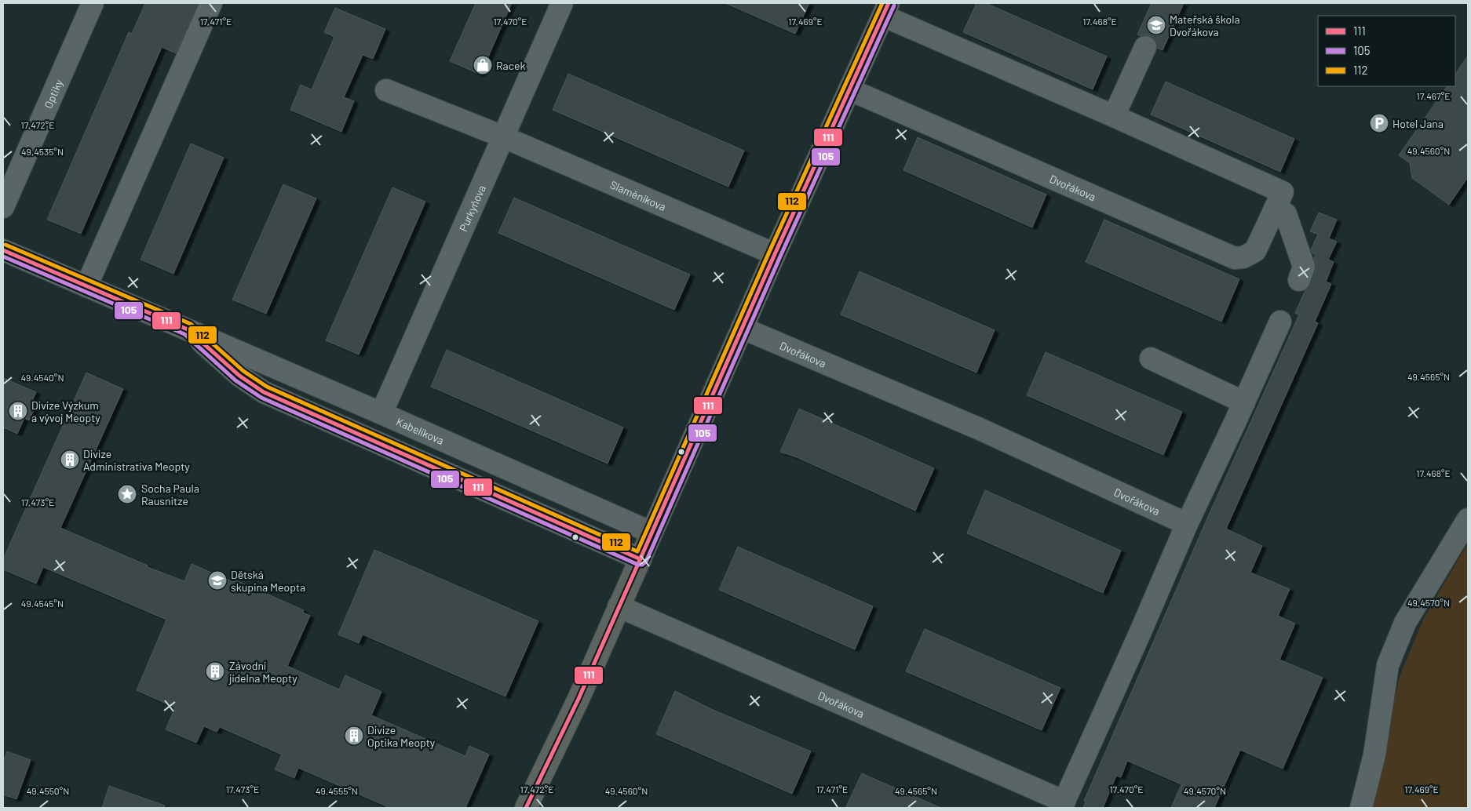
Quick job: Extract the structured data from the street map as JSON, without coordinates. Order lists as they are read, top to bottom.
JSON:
{
  "streets": {
    "main road": ["Dvořákova"],
    "street": [
      "Optiky",
      "Slaměníkova",
      "Purkyňova",
      "Kabelíkova"
    ]
  },
  "crossings": [
    ["Dvořákova", "Slaměníkova"],
    ["Dvořákova", "Kabelíkova"],
    ["Slaměníkova", "Purkyňova"],
    ["Purkyňova", "Kabelíkova"]
  ],
  "places": {
    "school or university": ["Mateřská škola Dvořákova", "Dětská skupina Meopta"],
    "shop": ["Racek"],
    "parking": ["Hotel Jana"],
    "building": [
      "Divize Výzkum a vývoj Meopty",
      "Divize Administrativa Meopty",
      "Závodní jídelna Meopty",
      "Divize Optika Meopty"
    ],
    "place": ["Socha Paula Rausnitze"]
  },
  "lines": ["transit line 111", "transit line 112", "transit line 105"],
  "legend": ["111", "105", "112"],
  "coordinates": [
    "17.471°E",
    "17.470°E",
    "17.469°E",
    "17.468°E",
    "17.467°E",
    "17.472°E",
    "49.4560°N",
    "49.4535°N",
    "49.4565°N",
    "49.4540°N",
    "17.473°E",
    "49.4570°N",
    "49.4545°N",
    "49.4550°N",
    "49.4555°N"
  ]
}
